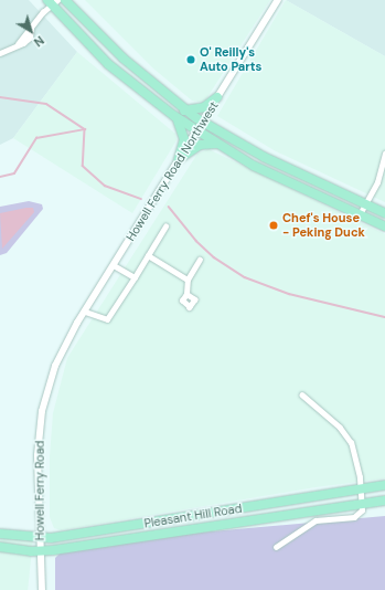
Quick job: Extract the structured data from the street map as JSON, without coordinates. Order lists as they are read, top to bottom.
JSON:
{
  "streets": {
    "highway": ["Pleasant Hill Road"],
    "street": ["Howell Ferry Road Northwest", "Howell Ferry Road"]
  },
  "crossings": [
    ["Howell Ferry Road Northwest", "Howell Ferry Road"],
    ["Howell Ferry Road", "Pleasant Hill Road"]
  ],
  "places": ["O' Reilly's Auto Parts", "Chef's House - Peking Duck"],
  "north": "bottom right"
}
